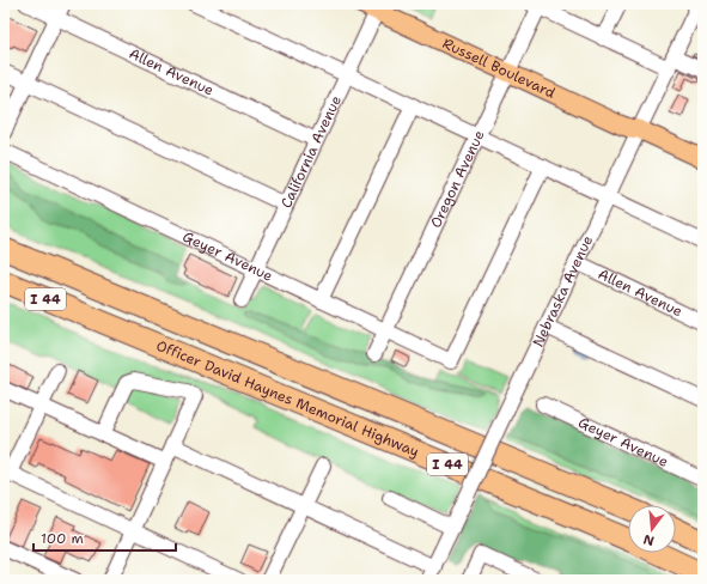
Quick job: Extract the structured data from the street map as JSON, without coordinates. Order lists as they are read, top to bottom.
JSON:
{
  "streets": {
    "highway": ["I 44", "Officer David Haynes Memorial Highway"],
    "main road": ["Russell Boulevard"],
    "street": [
      "Allen Avenue",
      "California Avenue",
      "Oregon Avenue",
      "Geyer Avenue",
      "Nebraska Avenue"
    ]
  },
  "crossings": [
    ["Russell Boulevard", "California Avenue"],
    ["Russell Boulevard", "Oregon Avenue"],
    ["Russell Boulevard", "Nebraska Avenue"],
    ["Allen Avenue", "California Avenue"],
    ["Allen Avenue", "Nebraska Avenue"],
    ["California Avenue", "Geyer Avenue"],
    ["Oregon Avenue", "Geyer Avenue"]
  ],
  "scale_bar": "100 m",
  "north": "bottom"
}
